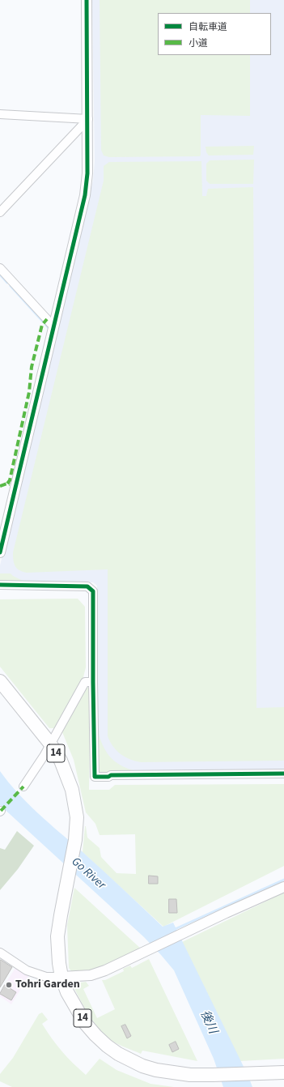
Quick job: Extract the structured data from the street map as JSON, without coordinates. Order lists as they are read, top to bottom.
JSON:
{
  "streets": {
    "main road": ["14"]
  },
  "water": ["Go River", "後川"],
  "places": ["Tohri Garden"],
  "legend": ["自転車道", "小道"]
}
